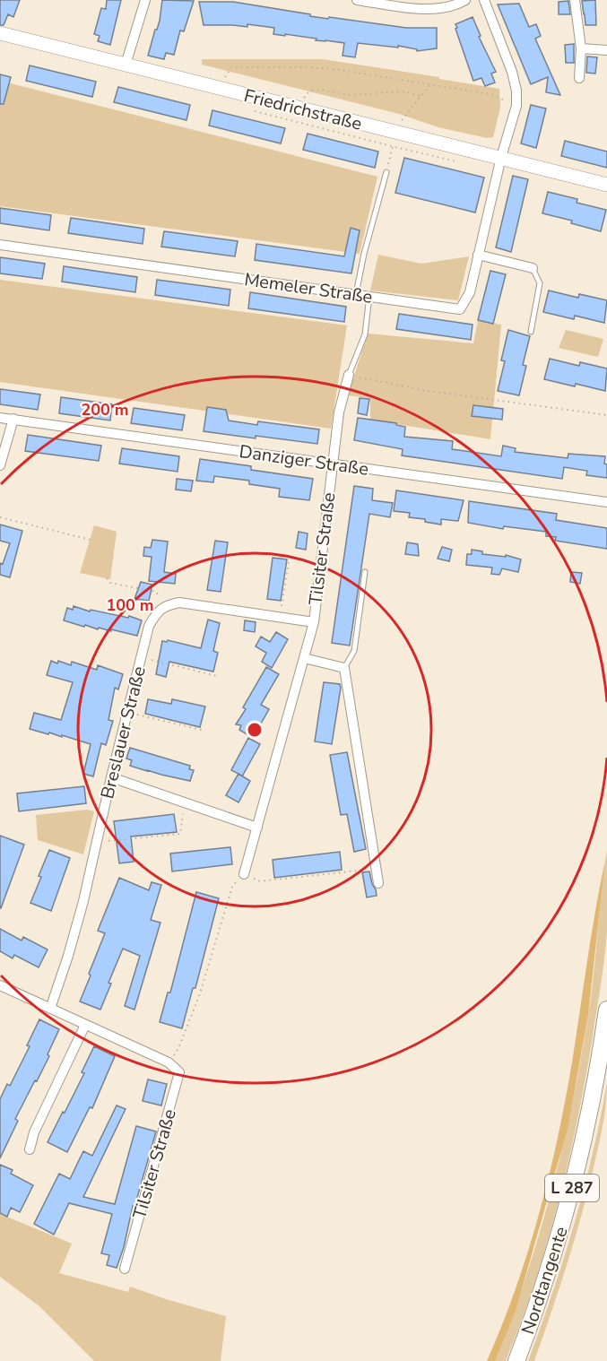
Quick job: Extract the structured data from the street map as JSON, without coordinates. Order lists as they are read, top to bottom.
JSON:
{
  "streets": {
    "main road": ["L 287", "Nordtangente"],
    "street": [
      "Friedrichstraße",
      "Memeler Straße",
      "Danziger Straße",
      "Tilsiter Straße",
      "Breslauer Straße"
    ]
  },
  "crossings": [
    ["Friedrichstraße", "Memeler Straße"],
    ["Danziger Straße", "Tilsiter Straße"]
  ],
  "rings": ["200 m", "100 m"]
}
